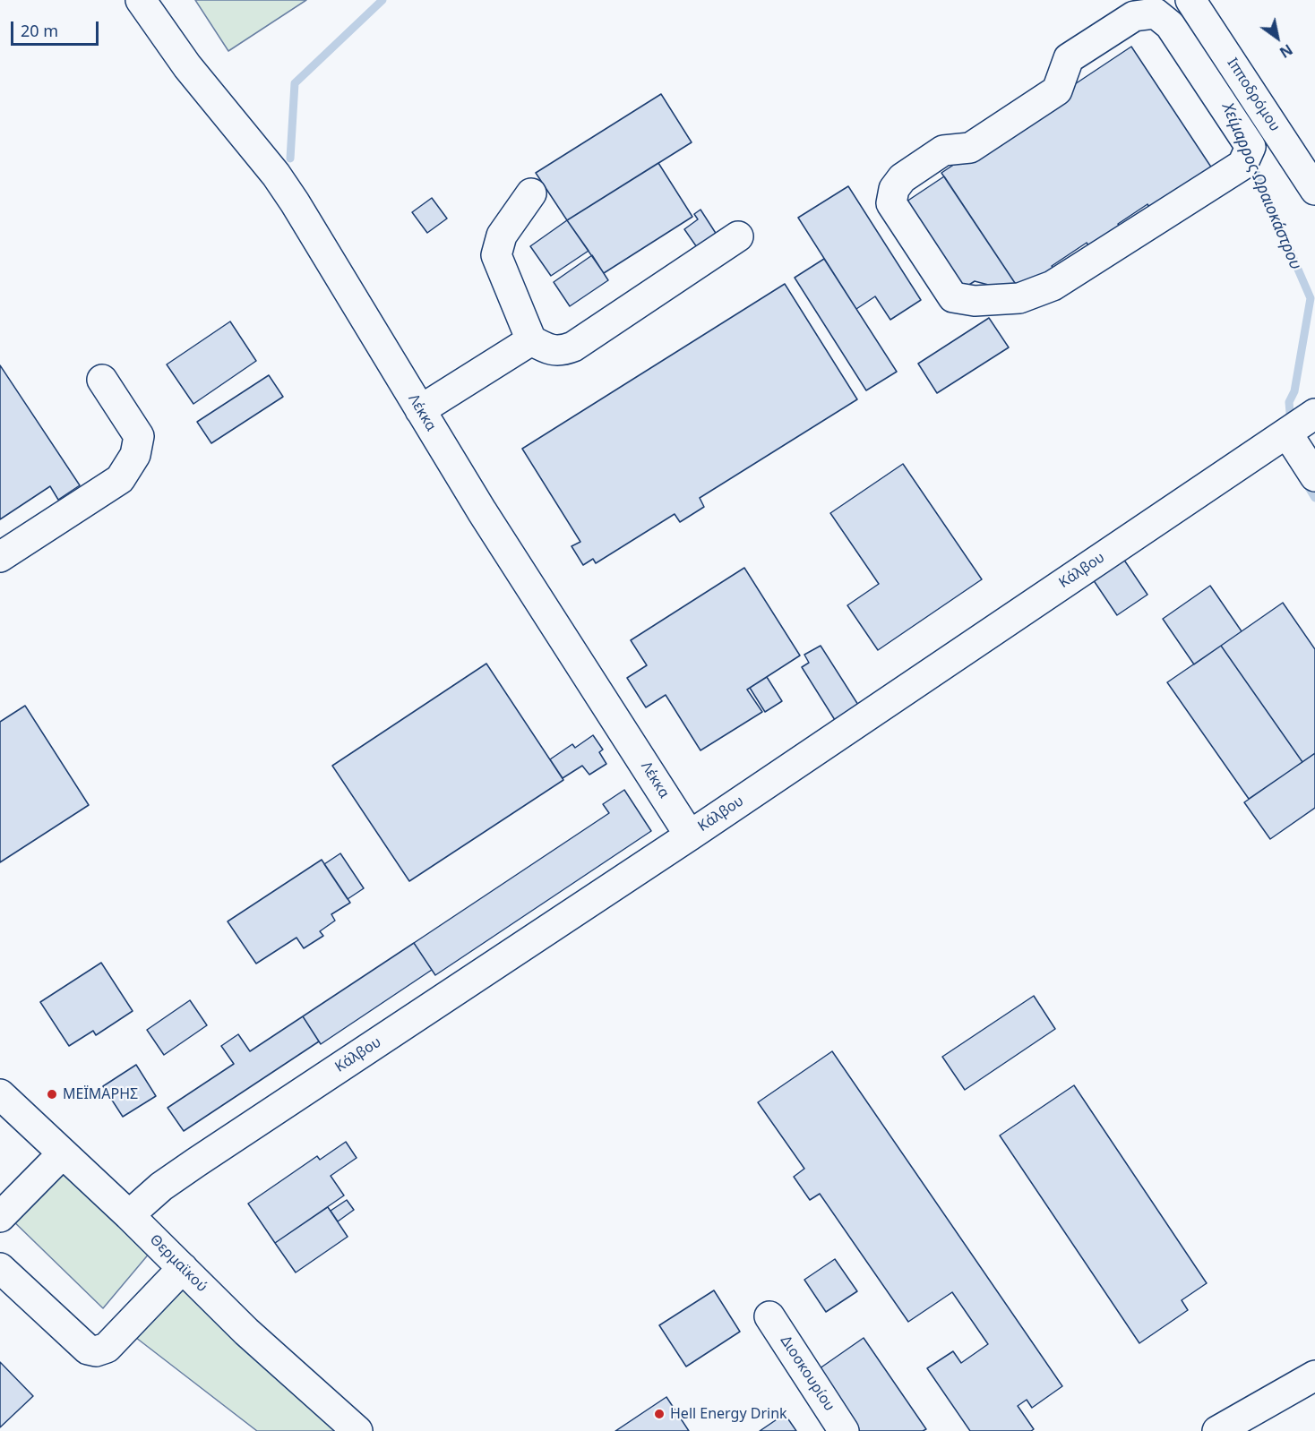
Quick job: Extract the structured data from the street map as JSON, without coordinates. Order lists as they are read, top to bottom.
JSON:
{
  "streets": {
    "street": [
      "Ιπποδρόμου",
      "Λέκκα",
      "Κάλβου",
      "Θερμαϊκού",
      "Διοσκουρίου"
    ]
  },
  "crossings": [
    ["Λέκκα", "Κάλβου"],
    ["Κάλβου", "Θερμαϊκού"]
  ],
  "water": ["Χείμαρρος Ωραιοκάστρου"],
  "places": ["ΜΕΪΜΑΡΗΣ", "Hell Energy Drink"],
  "scale_bar": "20 m",
  "north": "bottom right"
}
